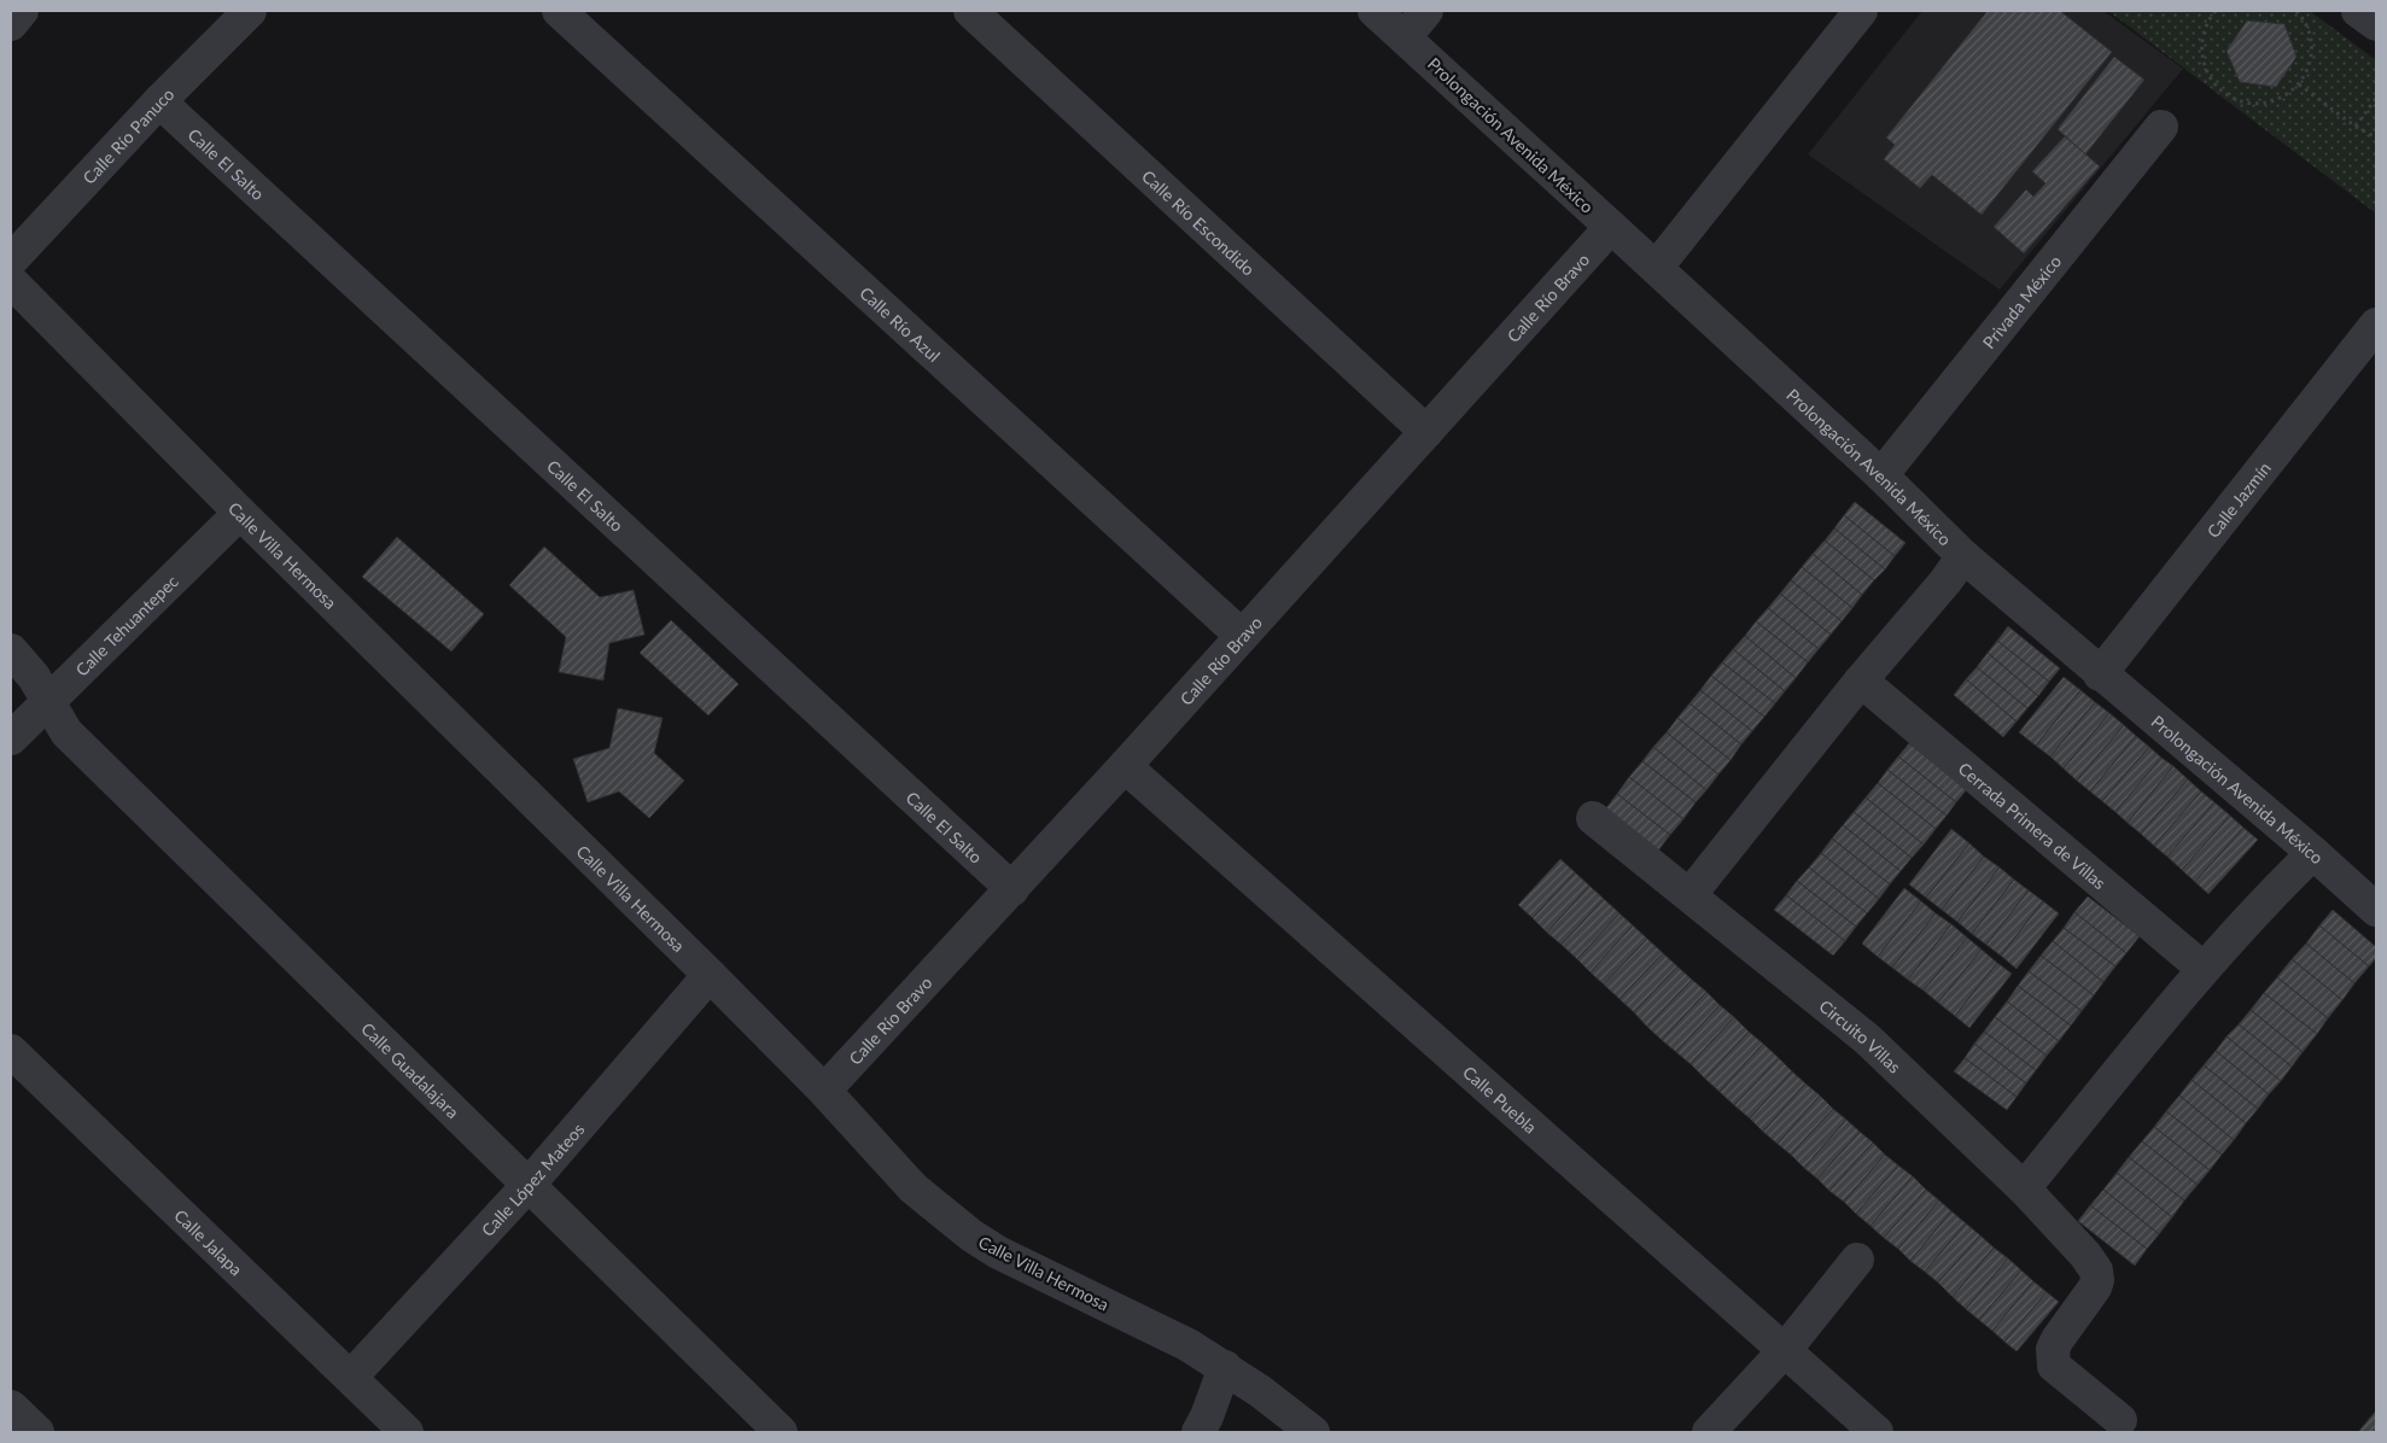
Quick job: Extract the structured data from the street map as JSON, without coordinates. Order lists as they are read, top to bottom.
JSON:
{
  "streets": {
    "street": [
      "Calle Río Panuco",
      "Prolongación Avenida México",
      "Calle El Salto",
      "Calle Río Escondido",
      "Calle Río Bravo",
      "Privada México",
      "Calle Río Azul",
      "Calle Jazmín",
      "Calle Villa Hermosa",
      "Calle Tehuantepec",
      "Cerrada Primera de Villas",
      "Circuito Villas",
      "Calle Guadalajara",
      "Calle Puebla",
      "Calle López Mateos",
      "Calle Jalapa"
    ]
  },
  "crossings": [
    ["Calle Río Panuco", "Calle El Salto"],
    ["Prolongación Avenida México", "Calle Río Bravo"],
    ["Prolongación Avenida México", "Privada México"],
    ["Prolongación Avenida México", "Calle Jazmín"],
    ["Calle El Salto", "Calle Río Bravo"],
    ["Calle Río Escondido", "Calle Río Bravo"],
    ["Calle Río Bravo", "Calle Río Azul"],
    ["Calle Río Bravo", "Calle Villa Hermosa"],
    ["Calle Río Bravo", "Calle Puebla"],
    ["Calle Villa Hermosa", "Calle Tehuantepec"],
    ["Calle Villa Hermosa", "Calle López Mateos"],
    ["Calle Tehuantepec", "Calle Guadalajara"],
    ["Calle Guadalajara", "Calle López Mateos"],
    ["Calle López Mateos", "Calle Jalapa"]
  ]
}
